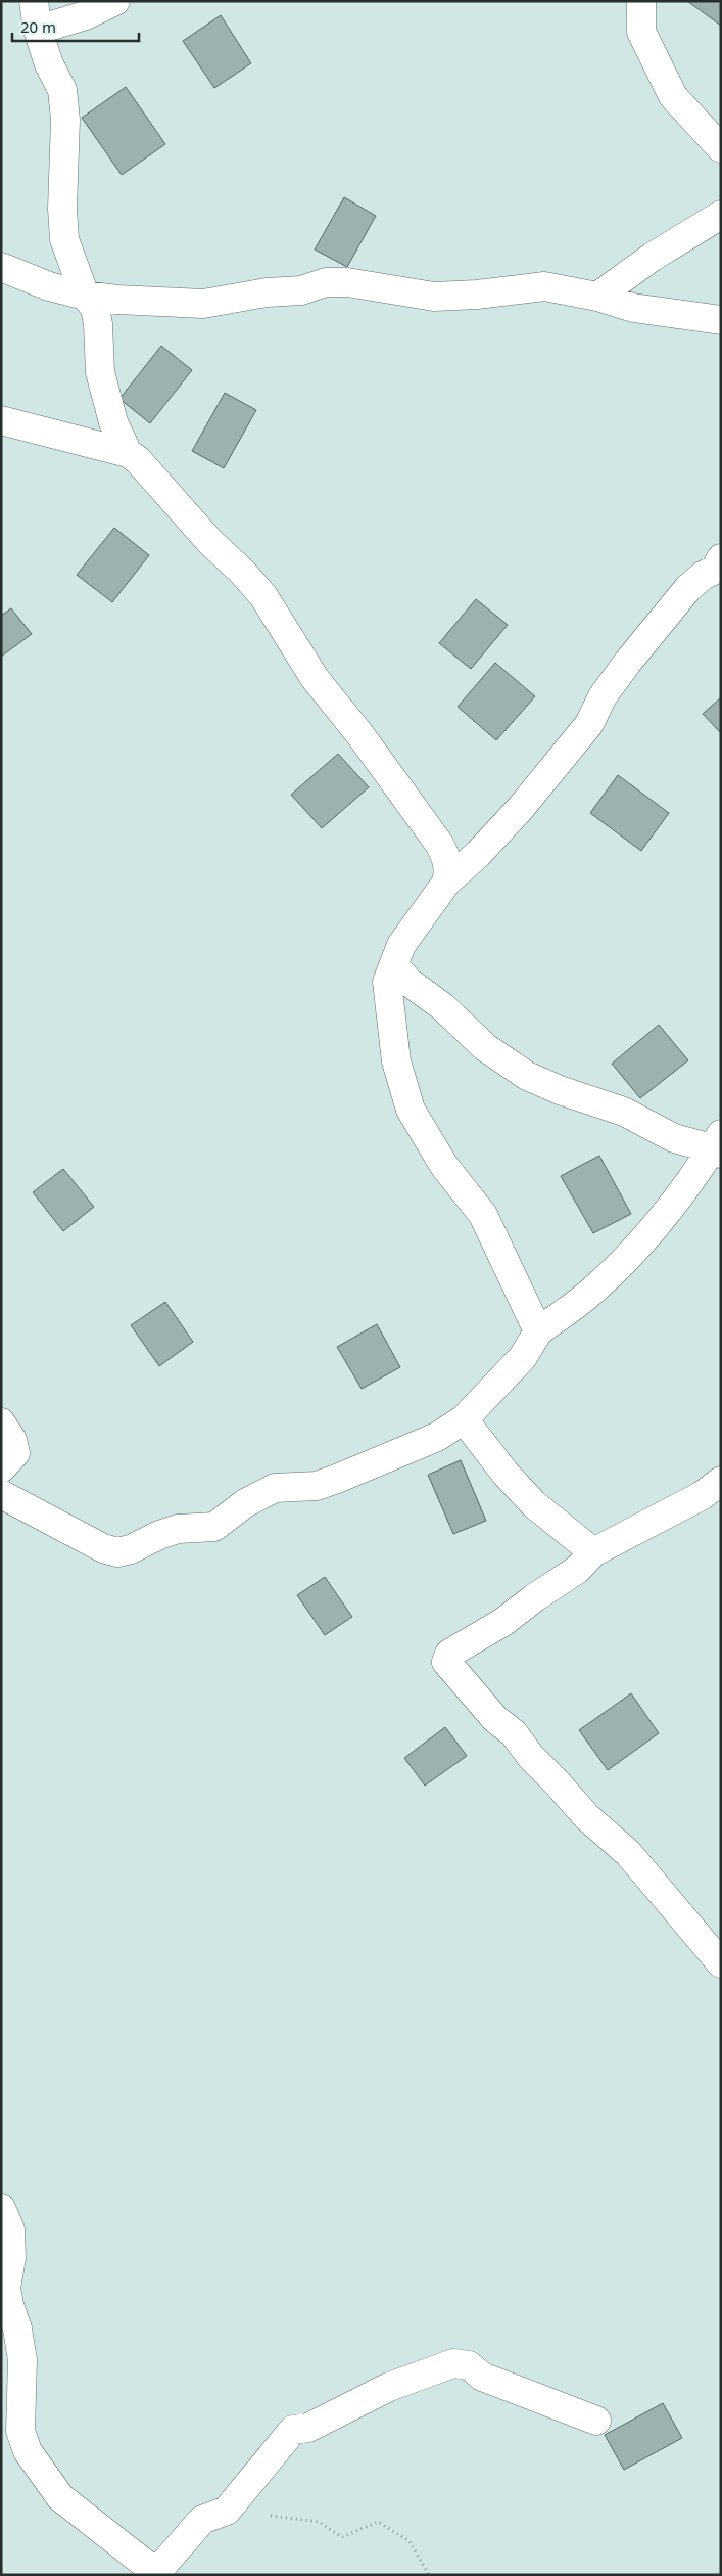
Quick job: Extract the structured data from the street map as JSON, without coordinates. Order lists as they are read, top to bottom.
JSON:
{
  "scale_bar": "20 m"
}
